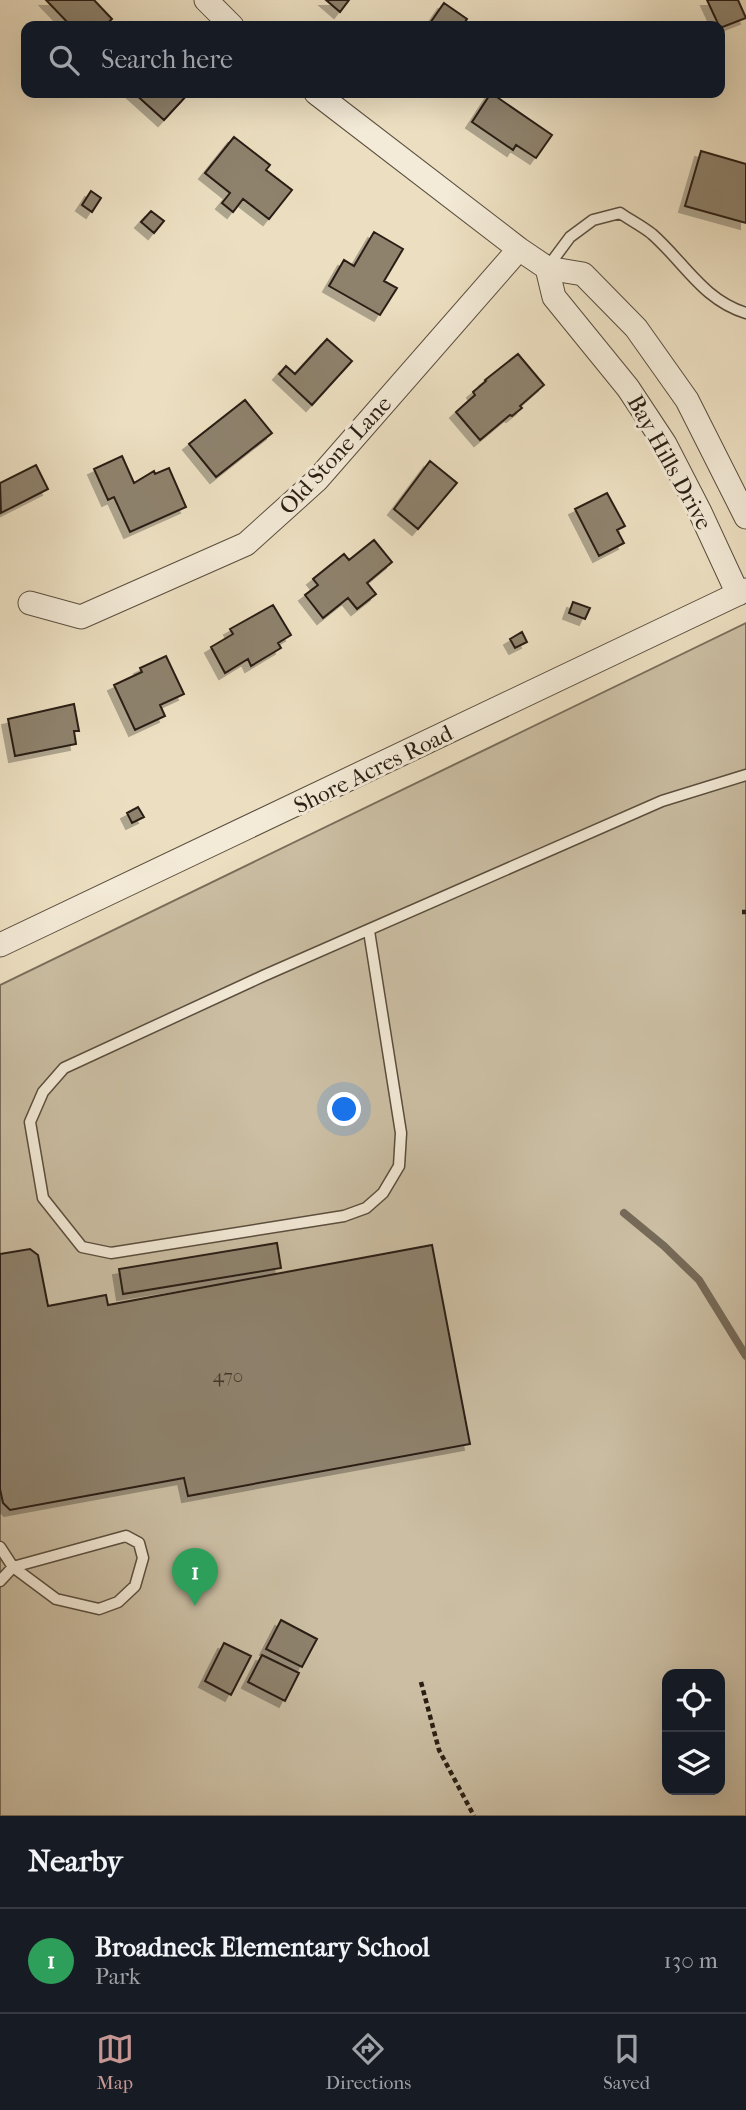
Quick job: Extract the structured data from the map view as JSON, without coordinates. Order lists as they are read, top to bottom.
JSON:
{
  "streets": {
    "street": ["Old Stone Lane", "Bay Hills Drive", "Shore Acres Road"]
  },
  "crossings": [
    ["Old Stone Lane", "Bay Hills Drive"],
    ["Bay Hills Drive", "Shore Acres Road"]
  ],
  "house_numbers": ["470"],
  "page": {
    "search": "Search here",
    "pins": "1",
    "heading": "Nearby",
    "list": [
      {
        "mark": "1",
        "name": "Broadneck Elementary School",
        "note": "Park",
        "value": "130 m"
      }
    ],
    "nav": ["Map", "Directions", "Saved"]
  }
}
